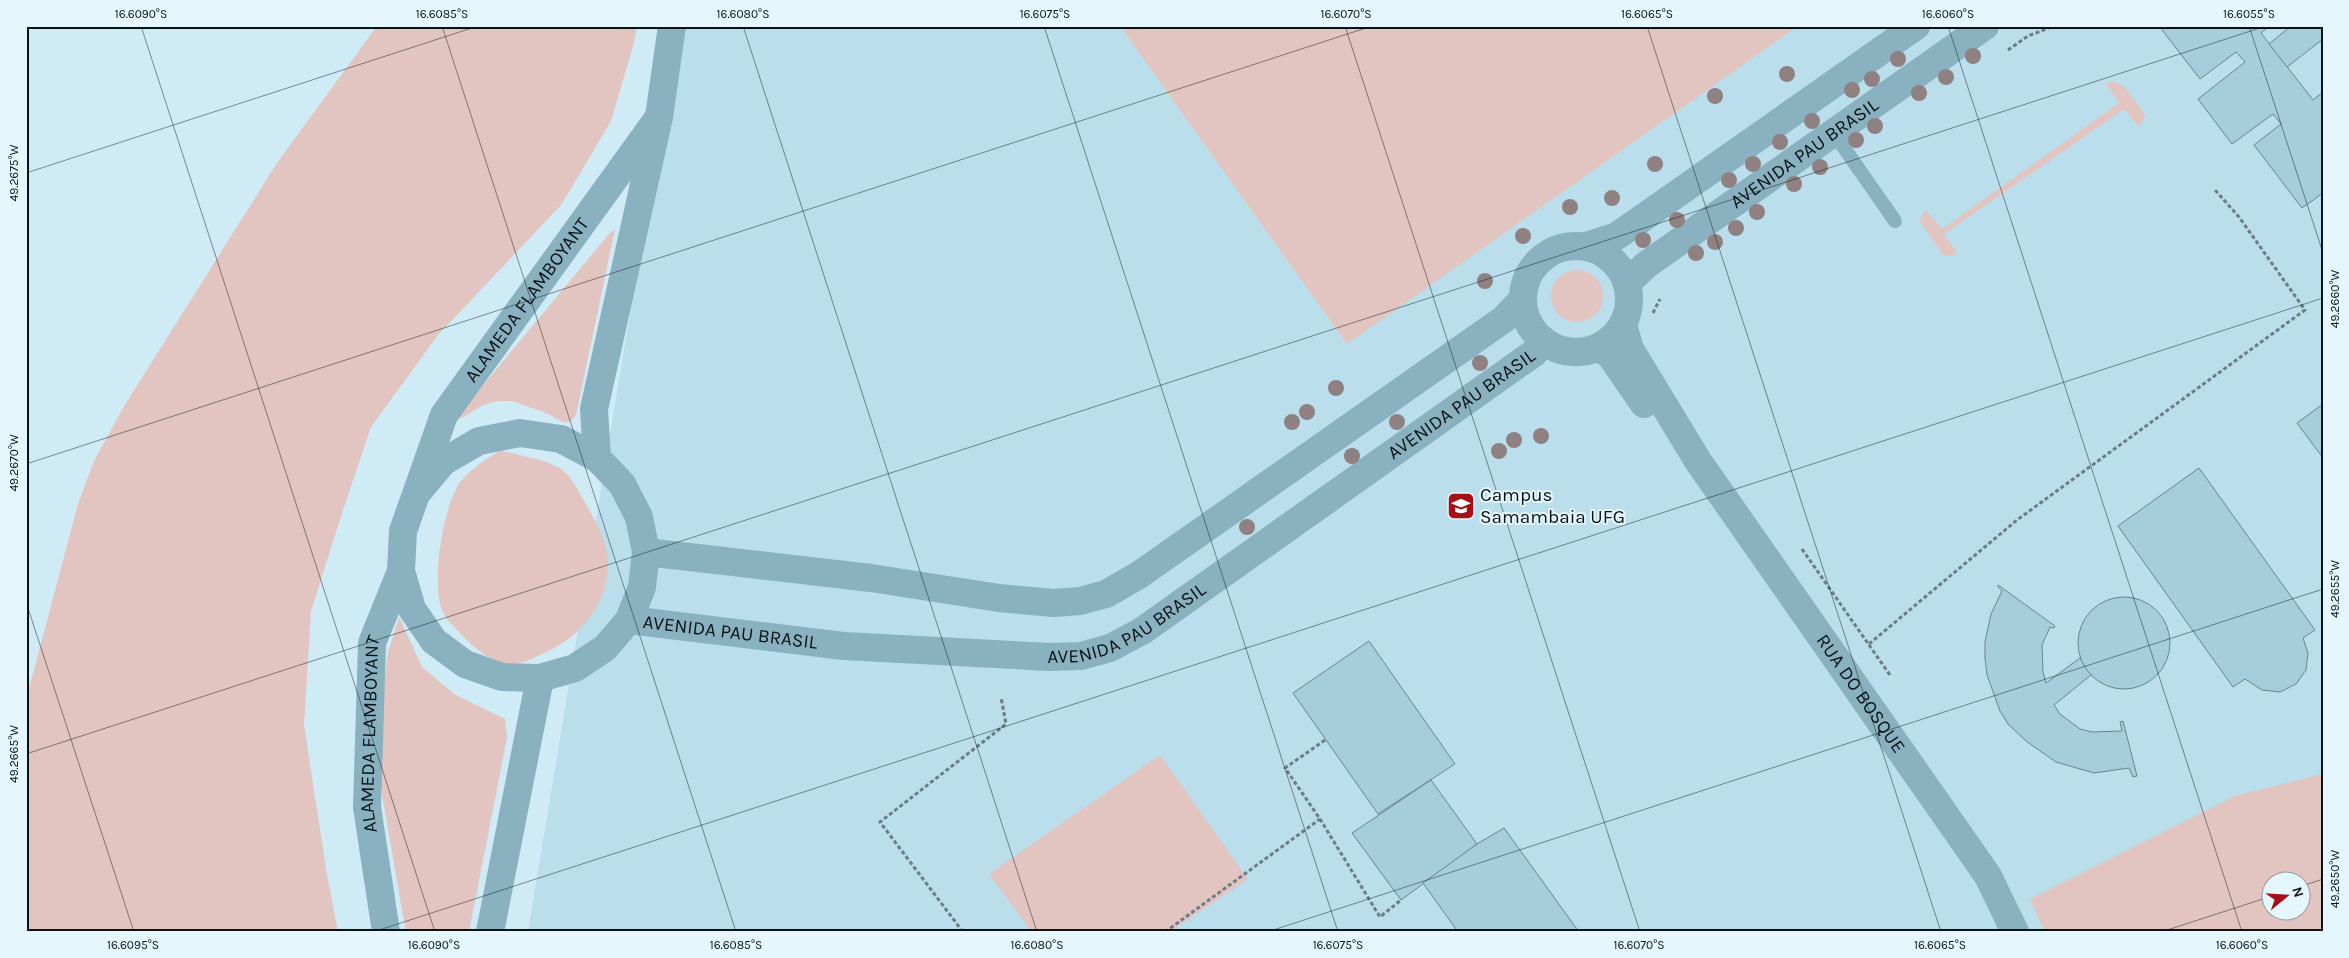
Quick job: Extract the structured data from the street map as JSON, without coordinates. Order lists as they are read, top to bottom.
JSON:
{
  "streets": {
    "street": ["AVENIDA PAU BRASIL", "ALAMEDA FLAMBOYANT", "RUA DO BOSQUE"]
  },
  "crossings": [
    ["AVENIDA PAU BRASIL", "RUA DO BOSQUE"]
  ],
  "places": {
    "school or university": ["Campus Samambaia UFG"]
  },
  "north": "right",
  "coordinates": [
    "16.6090°S",
    "16.6085°S",
    "16.6080°S",
    "16.6075°S",
    "16.6070°S",
    "16.6065°S",
    "16.6060°S",
    "16.6055°S",
    "49.2675°W",
    "49.2660°W",
    "49.2670°W",
    "49.2655°W",
    "49.2665°W",
    "49.2650°W",
    "16.6095°S"
  ]
}
